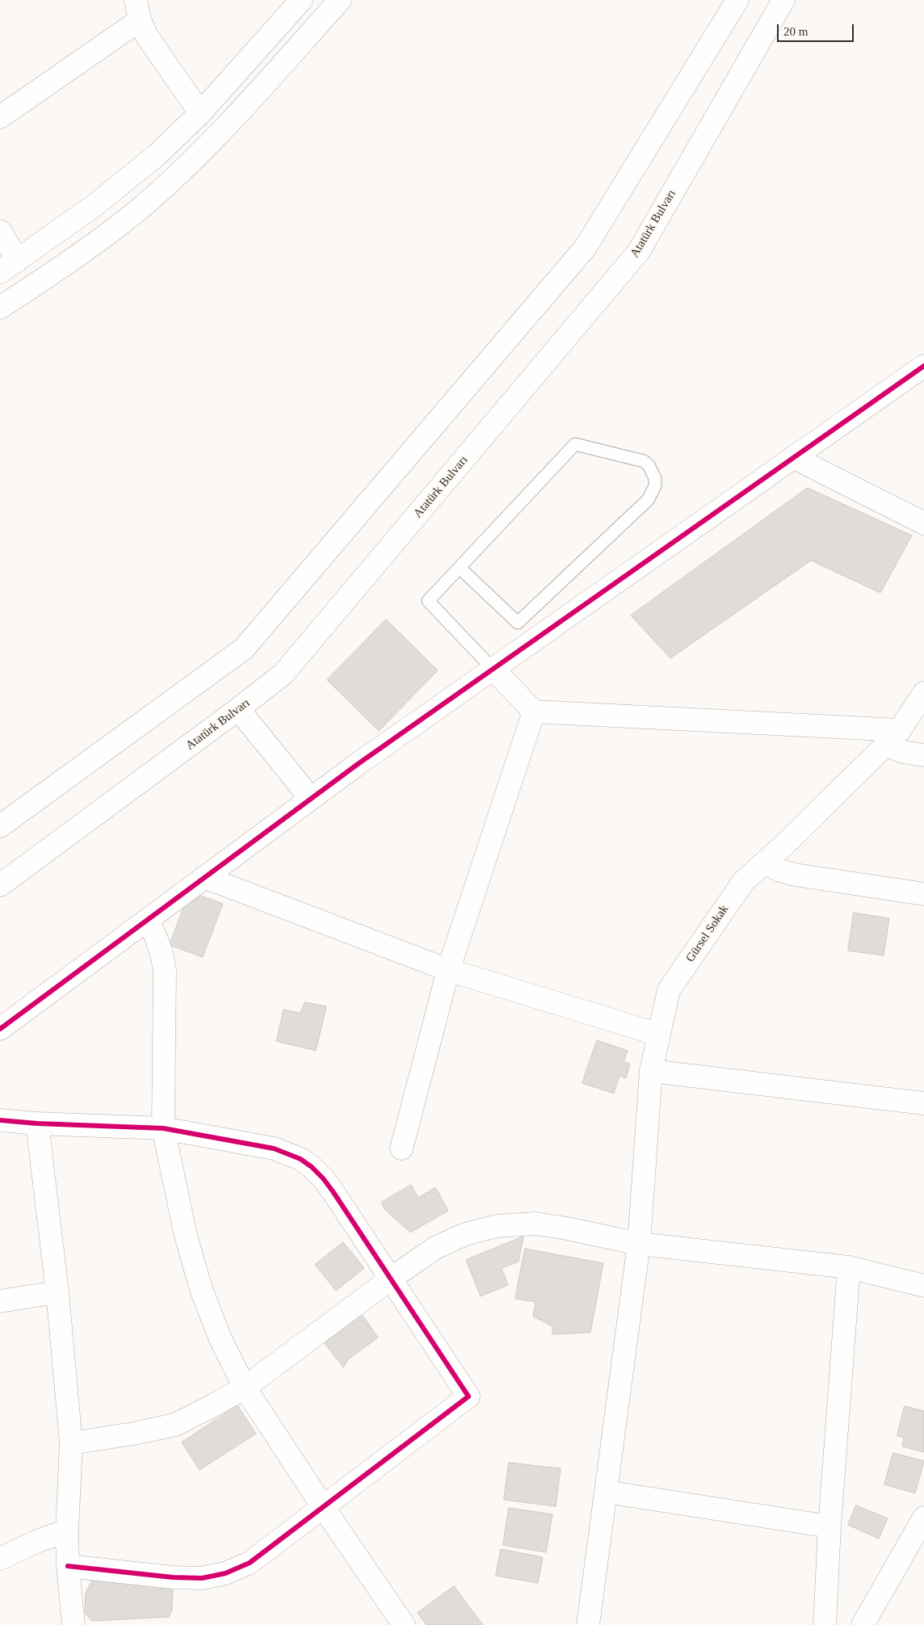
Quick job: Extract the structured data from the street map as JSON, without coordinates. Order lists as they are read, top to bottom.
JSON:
{
  "streets": {
    "street": ["Atatürk Bulvarı", "Gürsel Sokak"]
  },
  "scale_bar": "20 m"
}
